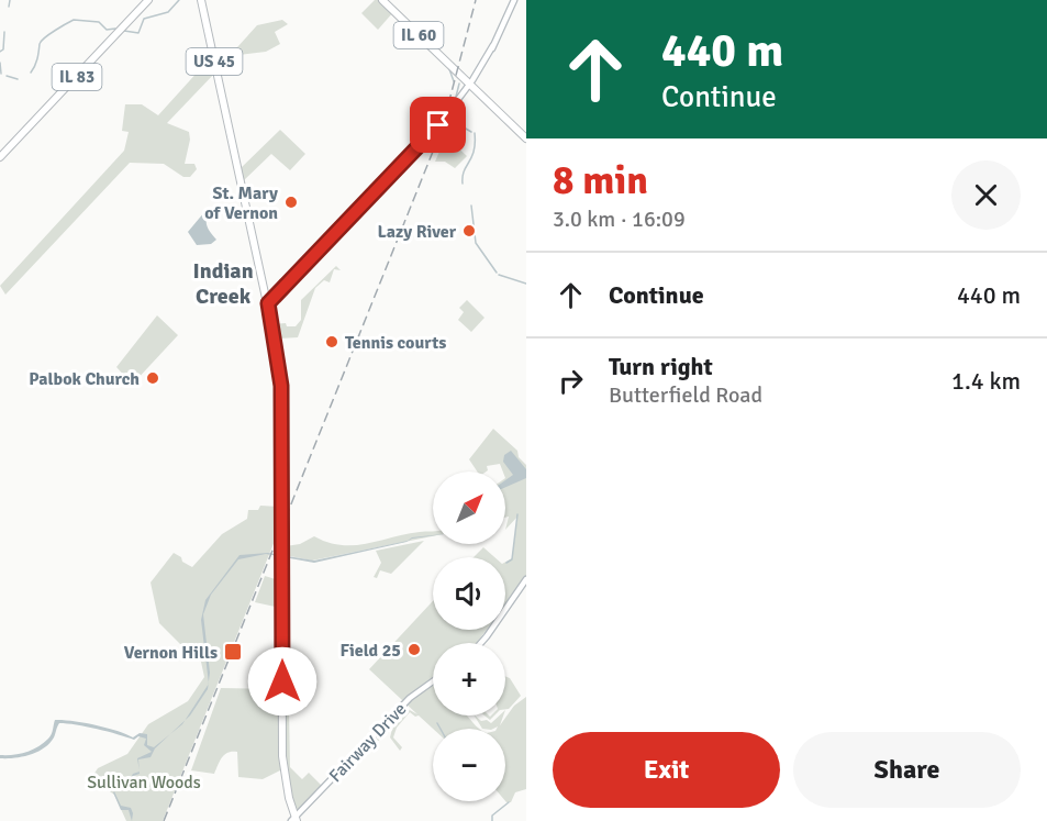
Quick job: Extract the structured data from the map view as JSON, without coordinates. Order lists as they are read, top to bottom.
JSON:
{
  "streets": {
    "main road": [
      "IL 60",
      "US 45",
      "IL 83",
      "Fairway Drive"
    ]
  },
  "crossings": [
    ["US 45", "Fairway Drive"]
  ],
  "districts": ["Indian Creek"],
  "parks": ["Sullivan Woods"],
  "places": {
    "other": [
      "St. Mary of Vernon",
      "Lazy River",
      "Tennis courts",
      "Palbok Church",
      "Field 25"
    ],
    "transit": ["Vernon Hills"]
  },
  "north": "top right",
  "page": {
    "turn": ["440 m", "Continue"],
    "heading": ["8 min", "3.0 km · 16:09"],
    "list": [
      {
        "name": "Continue",
        "value": "440 m"
      },
      {
        "name": "Turn right",
        "note": "Butterfield Road",
        "value": "1.4 km"
      }
    ],
    "map_buttons": ["+", "−"],
    "buttons": ["Exit", "Share"]
  }
}
